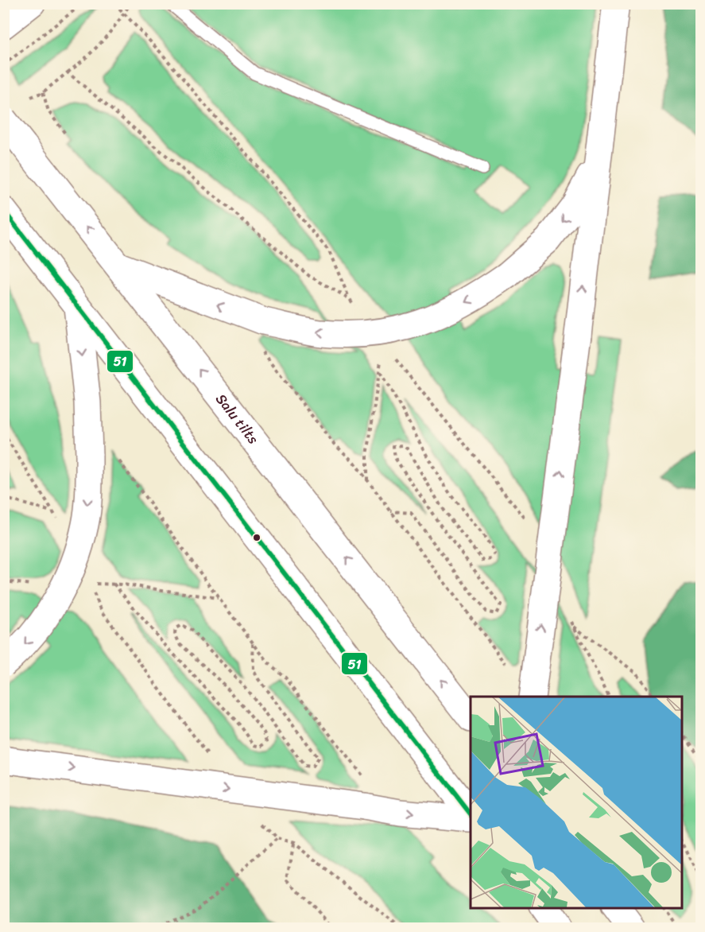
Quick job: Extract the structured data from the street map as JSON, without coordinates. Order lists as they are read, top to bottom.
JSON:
{
  "streets": {
    "main road": ["Salu tilts"]
  },
  "lines": ["transit line 51"]
}
